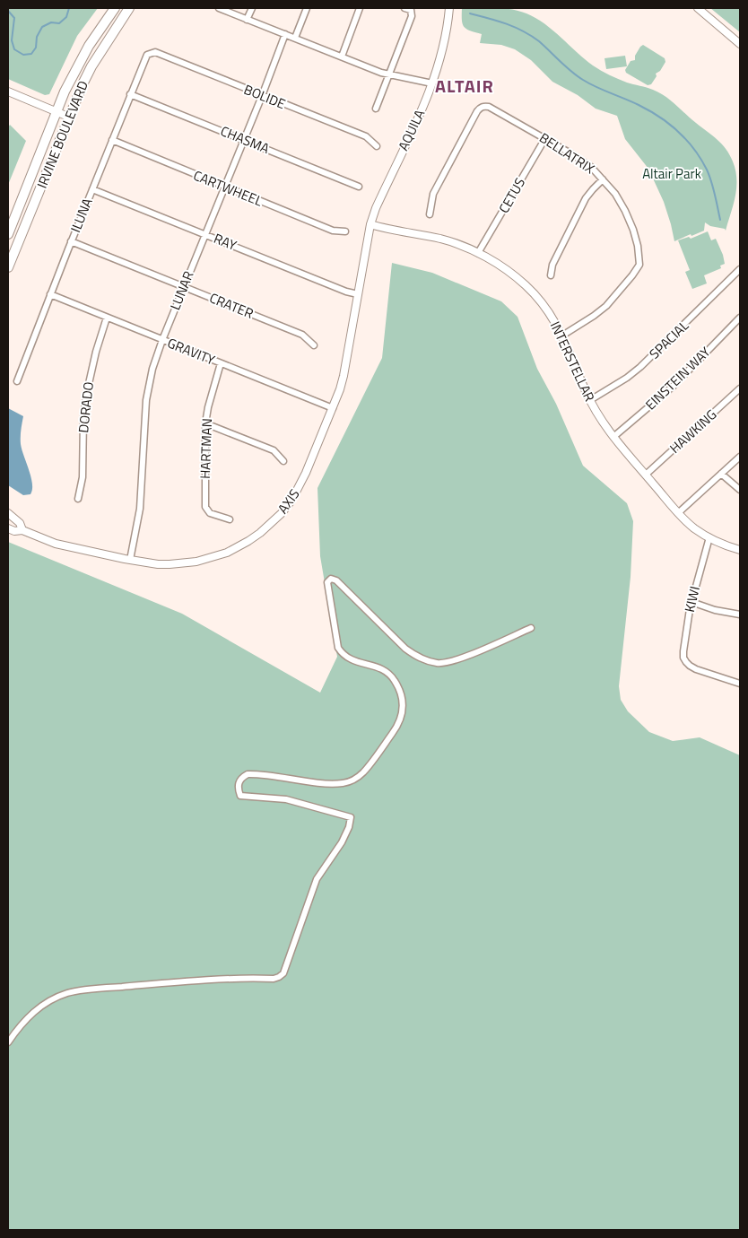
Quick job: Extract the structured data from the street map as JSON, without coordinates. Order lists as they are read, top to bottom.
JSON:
{
  "streets": {
    "main road": ["IRVINE BOULEVARD"],
    "street": [
      "BOLIDE",
      "AQUILA",
      "CHASMA",
      "BELLATRIX",
      "CARTWHEEL",
      "CETUS",
      "ILUNA",
      "RAY",
      "LUNAR",
      "CRATER",
      "SPACIAL",
      "GRAVITY",
      "INTERSTELLAR",
      "EINSTEIN WAY",
      "DORADO",
      "HAWKING",
      "HARTMAN",
      "AXIS",
      "KIWI"
    ]
  },
  "crossings": [
    ["BOLIDE", "ILUNA"],
    ["BOLIDE", "LUNAR"],
    ["AQUILA", "INTERSTELLAR"],
    ["AQUILA", "AXIS"],
    ["CHASMA", "ILUNA"],
    ["CHASMA", "LUNAR"],
    ["BELLATRIX", "CETUS"],
    ["BELLATRIX", "INTERSTELLAR"],
    ["CARTWHEEL", "ILUNA"],
    ["CARTWHEEL", "LUNAR"],
    ["CETUS", "INTERSTELLAR"],
    ["ILUNA", "RAY"],
    ["ILUNA", "CRATER"],
    ["ILUNA", "GRAVITY"],
    ["RAY", "LUNAR"],
    ["RAY", "AXIS"],
    ["LUNAR", "CRATER"],
    ["LUNAR", "GRAVITY"],
    ["LUNAR", "AXIS"],
    ["SPACIAL", "INTERSTELLAR"],
    ["GRAVITY", "DORADO"],
    ["GRAVITY", "HARTMAN"],
    ["GRAVITY", "AXIS"],
    ["INTERSTELLAR", "EINSTEIN WAY"],
    ["INTERSTELLAR", "HAWKING"],
    ["INTERSTELLAR", "AXIS"],
    ["INTERSTELLAR", "KIWI"]
  ],
  "districts": ["ALTAIR"],
  "parks": ["Altair Park"]
}
